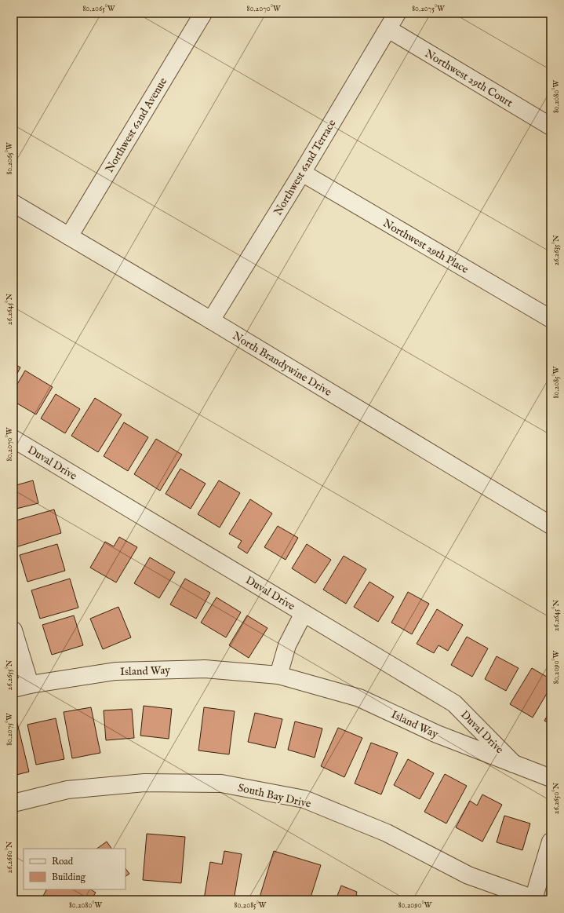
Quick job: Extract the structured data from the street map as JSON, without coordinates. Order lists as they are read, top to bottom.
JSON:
{
  "streets": {
    "street": [
      "Northwest 29th Court",
      "Northwest 62nd Avenue",
      "Northwest 62nd Terrace",
      "Northwest 29th Place",
      "North Brandywine Drive",
      "Duval Drive",
      "Island Way",
      "South Bay Drive"
    ]
  },
  "crossings": [
    ["Northwest 29th Court", "Northwest 62nd Terrace"],
    ["Northwest 62nd Avenue", "North Brandywine Drive"],
    ["Northwest 62nd Terrace", "Northwest 29th Place"],
    ["Northwest 62nd Terrace", "North Brandywine Drive"],
    ["Duval Drive", "Island Way"]
  ],
  "legend": ["Road", "Building"],
  "coordinates": [
    "80.2065°W",
    "80.2070°W",
    "80.2075°W",
    "80.2080°W",
    "26.2635°N",
    "26.2645°N",
    "80.2085°W",
    "80.2090°W",
    "26.2655°N",
    "26.2650°N",
    "26.2660°N"
  ]
}
